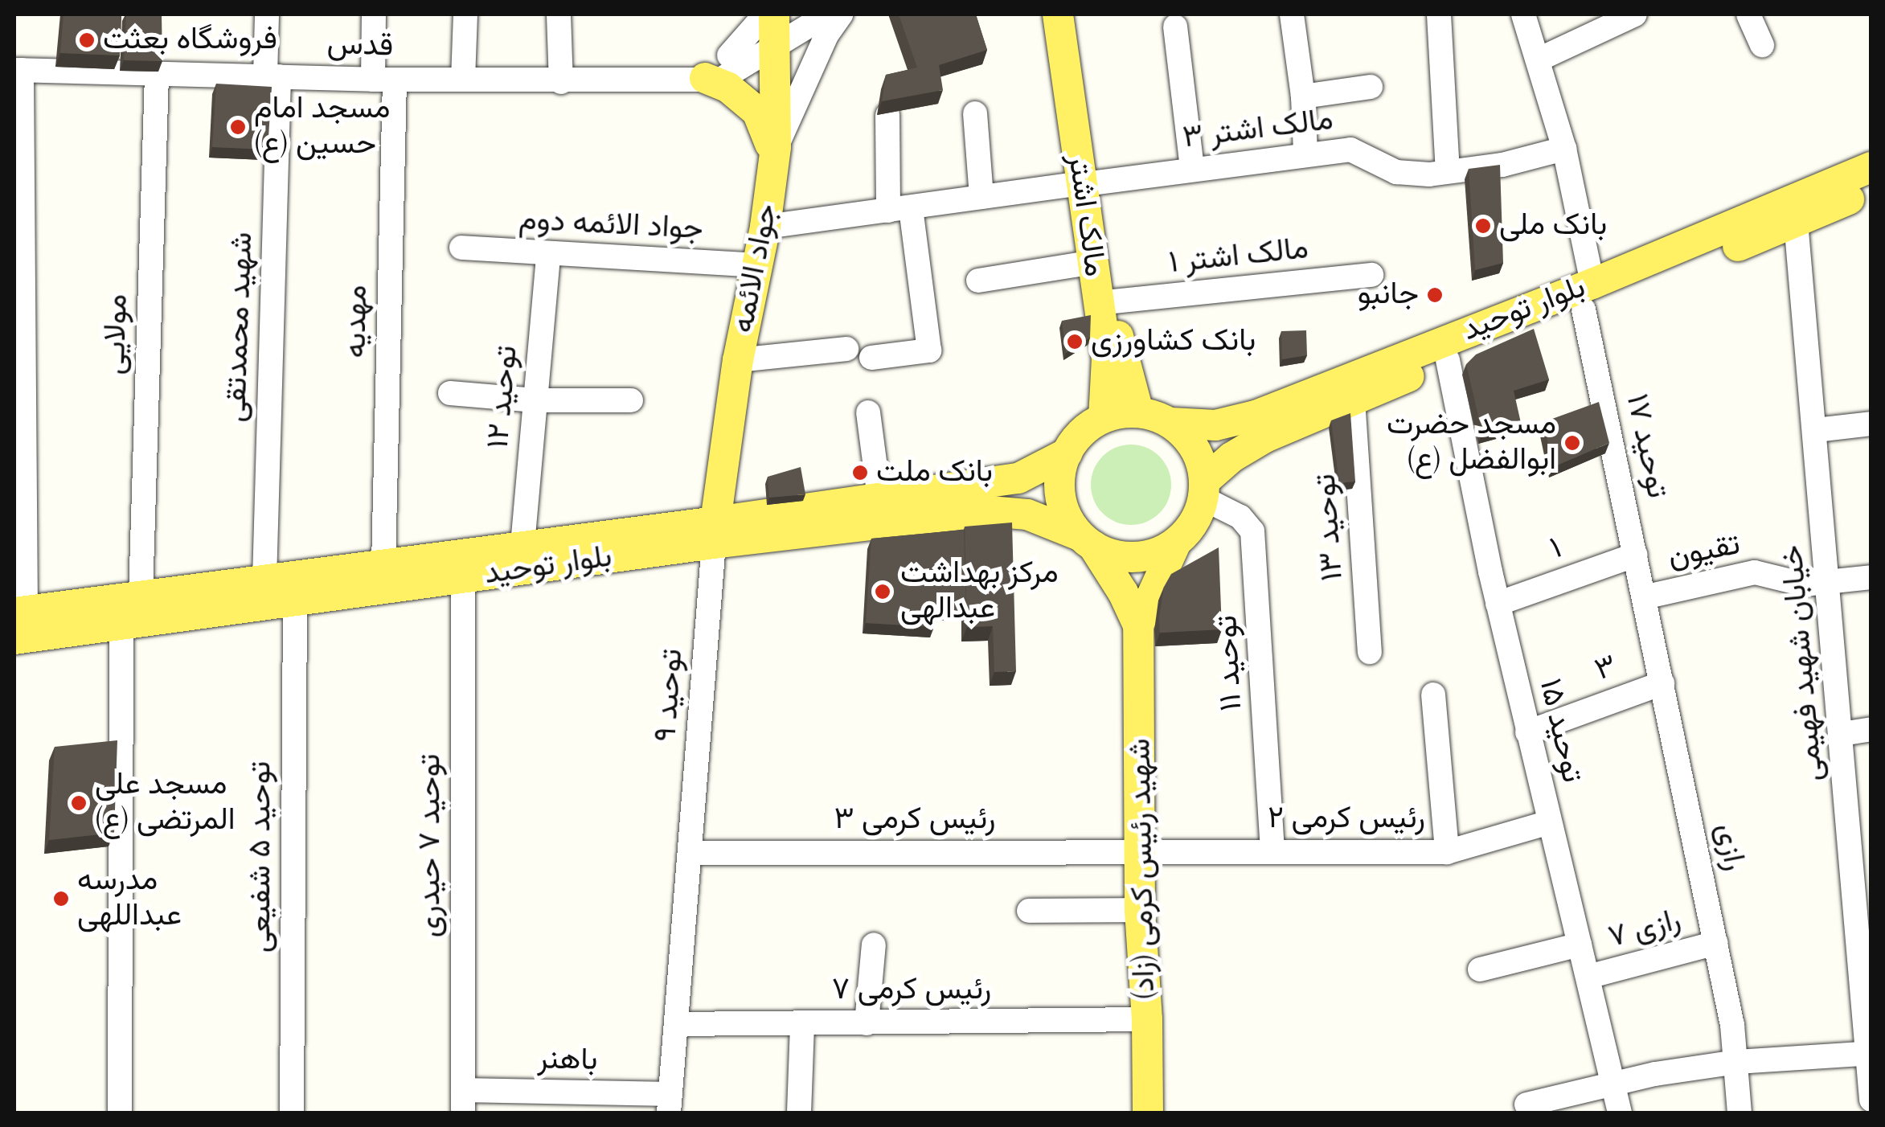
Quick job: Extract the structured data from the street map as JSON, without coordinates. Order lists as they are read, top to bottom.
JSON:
{
  "streets": {
    "main road": [
      "مالک اشتر",
      "جواد الائمه",
      "بلوار توحید",
      "شهید رئیس کرمی (زاد)"
    ],
    "street": [
      "قدس",
      "مالک اشتر ۳",
      "جواد الائمه دوم",
      "مالک اشتر ۱",
      "مهدیه",
      "شهید محمدتقی",
      "مولایی",
      "توحید ۱۲",
      "توحید ۱۷",
      "توحید ۱۳",
      "۱",
      "تقیون",
      "توحید ۱۱",
      "خیابان شهید فهیمی",
      "۳",
      "توحید ۹",
      "توحید ۱۵",
      "رئیس کرمی ۲",
      "رئیس کرمی ۳",
      "توحید ۷ حیدری",
      "رازی",
      "توحید ۵ شفیعی",
      "رازی ۷",
      "رئیس کرمی ۷",
      "باهنر"
    ]
  },
  "crossings": [
    ["قدس", "جواد الائمه"],
    ["قدس", "مهدیه"],
    ["قدس", "شهید محمدتقی"],
    ["قدس", "مولایی"],
    ["مالک اشتر ۳", "مالک اشتر"],
    ["مالک اشتر ۳", "جواد الائمه"],
    ["مالک اشتر ۳", "توحید ۱۷"],
    ["مالک اشتر", "مالک اشتر ۱"],
    ["مالک اشتر", "بلوار توحید"],
    ["مالک اشتر", "توحید ۱۱"],
    ["جواد الائمه دوم", "جواد الائمه"],
    ["جواد الائمه دوم", "توحید ۱۲"],
    ["جواد الائمه", "بلوار توحید"],
    ["جواد الائمه", "توحید ۹"],
    ["بلوار توحید", "مهدیه"],
    ["بلوار توحید", "شهید محمدتقی"],
    ["بلوار توحید", "مولایی"],
    ["بلوار توحید", "توحید ۱۲"],
    ["بلوار توحید", "توحید ۱۷"],
    ["بلوار توحید", "توحید ۱۳"],
    ["بلوار توحید", "توحید ۱۱"],
    ["بلوار توحید", "خیابان شهید فهیمی"],
    ["بلوار توحید", "توحید ۹"],
    ["بلوار توحید", "توحید ۱۵"],
    ["بلوار توحید", "توحید ۷ حیدری"],
    ["بلوار توحید", "توحید ۵ شفیعی"],
    ["توحید ۱۷", "۱"],
    ["توحید ۱۷", "تقیون"],
    ["توحید ۱۷", "رازی"],
    ["۱", "توحید ۱۵"],
    ["تقیون", "خیابان شهید فهیمی"],
    ["تقیون", "رازی"],
    ["توحید ۱۱", "رئیس کرمی ۲"],
    ["۳", "توحید ۱۵"],
    ["۳", "رازی"],
    ["توحید ۹", "رئیس کرمی ۳"],
    ["توحید ۹", "رئیس کرمی ۷"],
    ["توحید ۹", "باهنر"],
    ["توحید ۱۵", "رئیس کرمی ۲"],
    ["توحید ۱۵", "رازی ۷"],
    ["رئیس کرمی ۲", "رئیس کرمی ۳"],
    ["رئیس کرمی ۲", "شهید رئیس کرمی (زاد)"],
    ["رئیس کرمی ۳", "شهید رئیس کرمی (زاد)"],
    ["توحید ۷ حیدری", "باهنر"],
    ["رازی", "رازی ۷"],
    ["شهید رئیس کرمی (زاد)", "رئیس کرمی ۷"]
  ],
  "places": [
    "فروشگاه بعثت",
    "مسجد امام حسین (ع)",
    "بانک ملی",
    "جانبو",
    "بانک کشاورزی",
    "مسجد حضرت ابوالفضل (ع)",
    "بانک ملت",
    "مرکز بهداشت عبدالهی",
    "مسجد علی المرتضی (ع)",
    "مدرسه عبداللهی"
  ]
}
